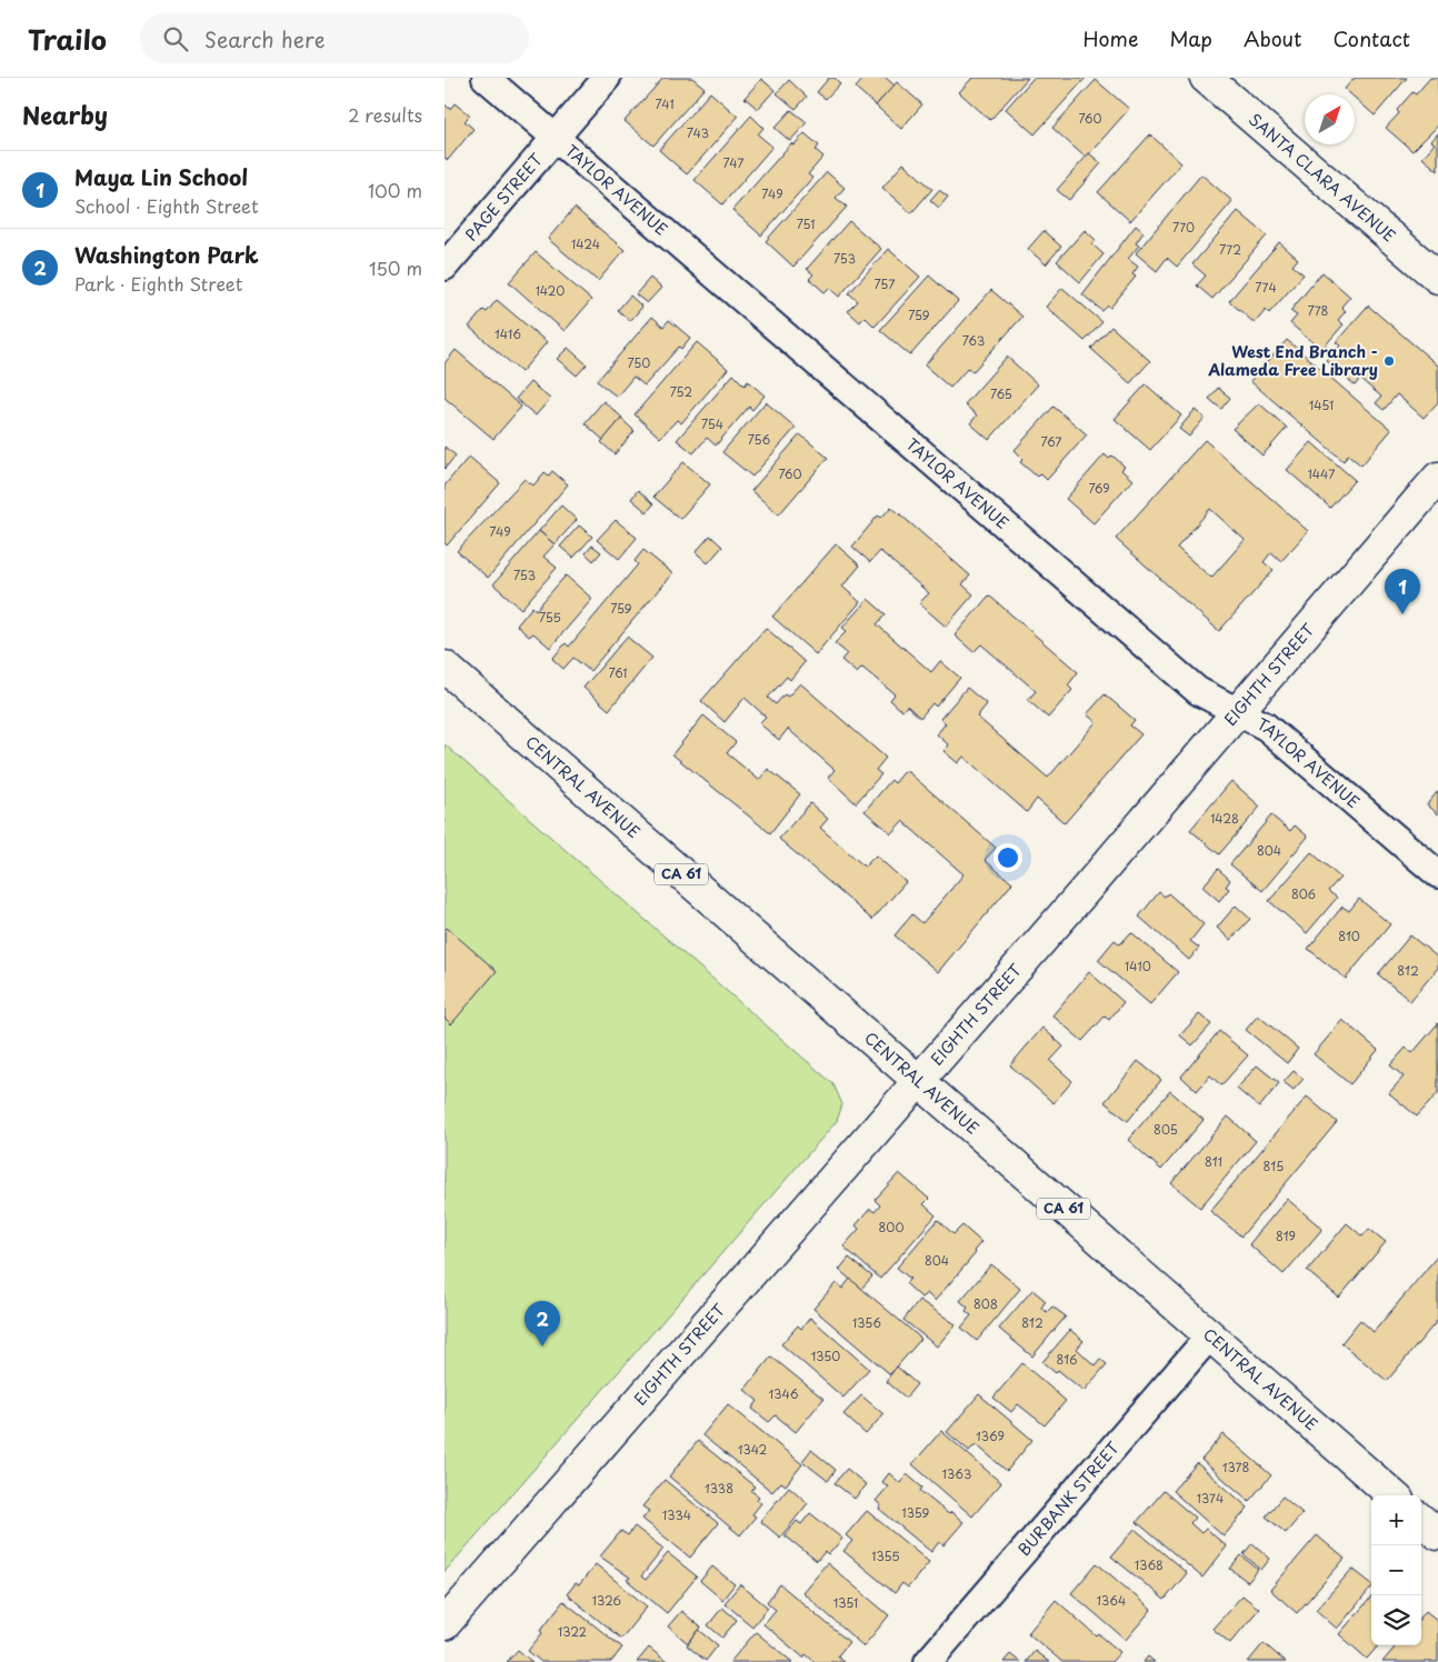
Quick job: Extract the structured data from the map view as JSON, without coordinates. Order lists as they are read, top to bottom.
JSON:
{
  "streets": {
    "main road": [
      "SANTA CLARA AVENUE",
      "EIGHTH STREET",
      "CENTRAL AVENUE",
      "CA 61"
    ],
    "street": ["TAYLOR AVENUE", "PAGE STREET", "BURBANK STREET"]
  },
  "crossings": [
    ["TAYLOR AVENUE", "PAGE STREET"],
    ["TAYLOR AVENUE", "EIGHTH STREET"],
    ["EIGHTH STREET", "CENTRAL AVENUE"],
    ["CENTRAL AVENUE", "BURBANK STREET"]
  ],
  "places": ["West End Branch - Alameda Free Library"],
  "house_numbers": [
    "741",
    "760",
    "743",
    "747",
    "749",
    "751",
    "770",
    "1424",
    "772",
    "753",
    "757",
    "774",
    "1420",
    "778",
    "759",
    "1416",
    "763",
    "750",
    "752",
    "765",
    "1451",
    "754",
    "756",
    "767",
    "760",
    "1447",
    "769",
    "749",
    "753",
    "759",
    "755",
    "761",
    "1428",
    "804",
    "806",
    "810",
    "1410",
    "812",
    "805",
    "811",
    "815",
    "800",
    "819",
    "804",
    "808",
    "1356",
    "812",
    "1350",
    "816",
    "1346",
    "1369",
    "1342",
    "1378",
    "1363",
    "1338",
    "1374",
    "1359",
    "1334",
    "1355",
    "1368",
    "1326",
    "1364",
    "1351",
    "1322"
  ],
  "north": "top right",
  "page": {
    "header": "Trailo",
    "search": "Search here",
    "nav": [
      "Home",
      "Map",
      "About",
      "Contact"
    ],
    "heading": ["Nearby", "2 results"],
    "list": [
      {
        "mark": "1",
        "name": "Maya Lin School",
        "note": "School · Eighth Street",
        "value": "100 m"
      },
      {
        "mark": "2",
        "name": "Washington Park",
        "note": "Park · Eighth Street",
        "value": "150 m"
      }
    ],
    "pins": ["1", "2"],
    "map_buttons": ["+", "−"]
  }
}
